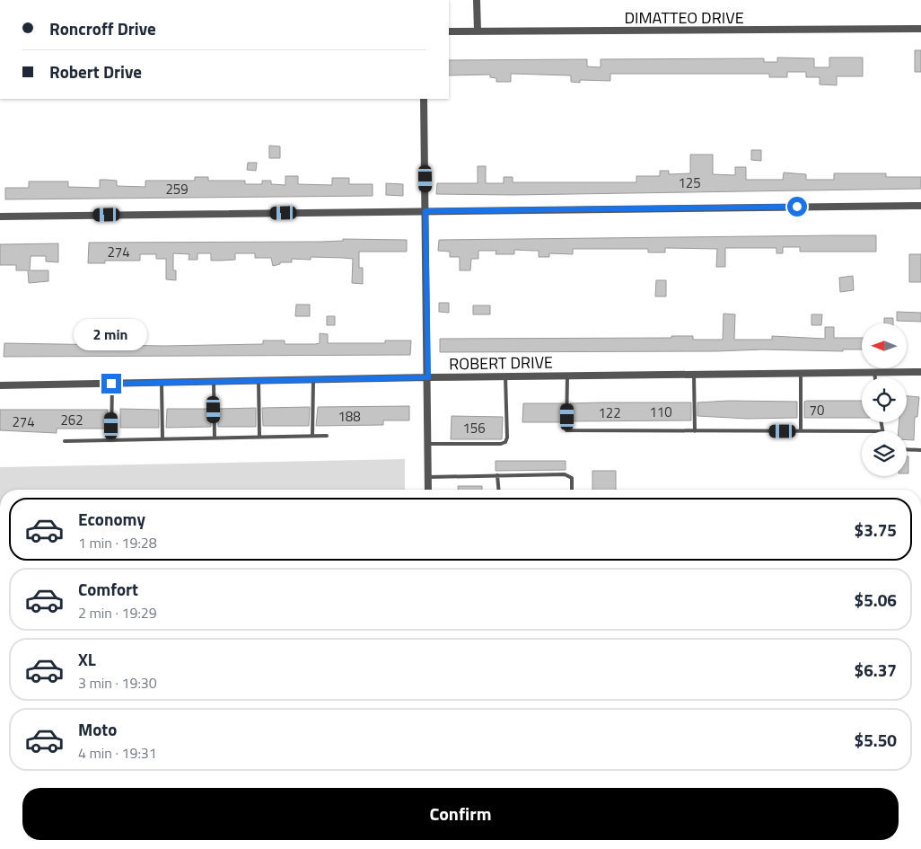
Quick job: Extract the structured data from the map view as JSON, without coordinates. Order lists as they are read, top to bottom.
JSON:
{
  "streets": {
    "street": ["DIMATTEO DRIVE", "ROBERT DRIVE"]
  },
  "house_numbers": [
    "125",
    "259",
    "274",
    "70",
    "110",
    "122",
    "188",
    "262",
    "274",
    "156"
  ],
  "north": "left",
  "page": {
    "banner": ["Roncroff Drive", "Robert Drive"],
    "bubble": "2 min",
    "list": [
      {
        "name": "Economy",
        "note": "1 min · 19:28",
        "value": "$3.75"
      },
      {
        "name": "Comfort",
        "note": "2 min · 19:29",
        "value": "$5.06"
      },
      {
        "name": "XL",
        "note": "3 min · 19:30",
        "value": "$6.37"
      },
      {
        "name": "Moto",
        "note": "4 min · 19:31",
        "value": "$5.50"
      }
    ],
    "buttons": "Confirm"
  }
}
